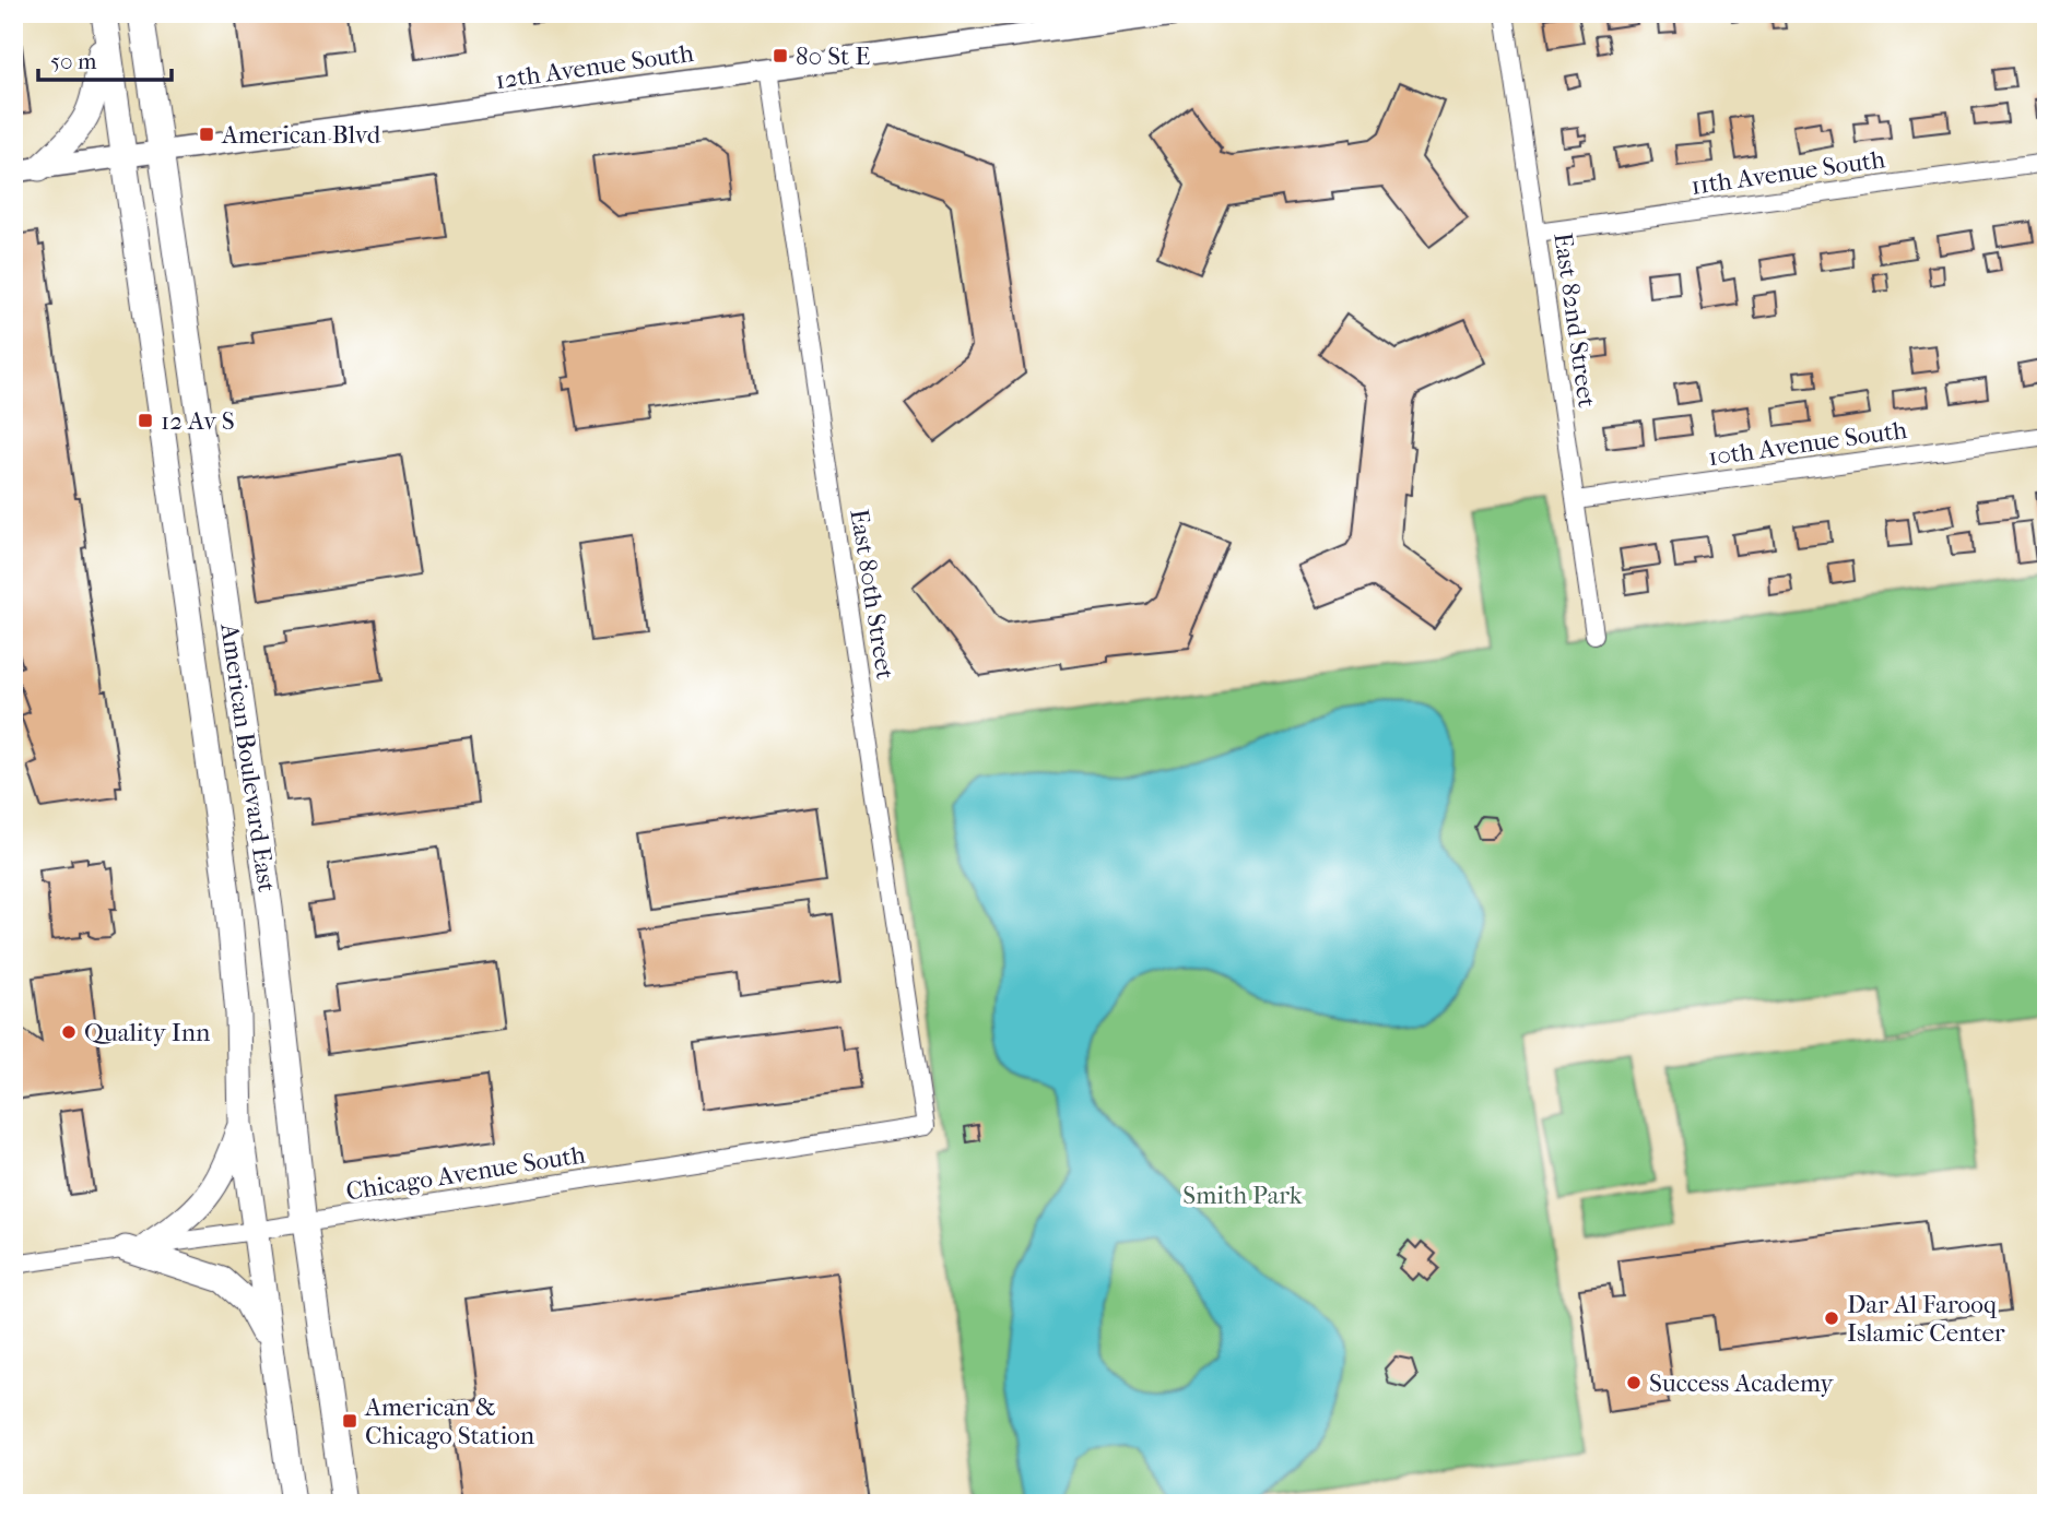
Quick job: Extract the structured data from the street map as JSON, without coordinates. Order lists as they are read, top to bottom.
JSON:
{
  "streets": {
    "main road": ["American Boulevard East"],
    "street": [
      "12th Avenue South",
      "11th Avenue South",
      "East 82nd Street",
      "10th Avenue South",
      "East 80th Street",
      "Chicago Avenue South"
    ]
  },
  "crossings": [
    ["12th Avenue South", "East 80th Street"],
    ["12th Avenue South", "American Boulevard East"],
    ["11th Avenue South", "East 82nd Street"],
    ["East 82nd Street", "10th Avenue South"],
    ["East 80th Street", "Chicago Avenue South"],
    ["American Boulevard East", "Chicago Avenue South"]
  ],
  "parks": ["Smith Park"],
  "places": {
    "transit": [
      "80 St E",
      "American Blvd",
      "12 Av S",
      "American & Chicago Station"
    ],
    "other": ["Quality Inn", "Dar Al Farooq Islamic Center", "Success Academy"]
  },
  "scale_bar": "50 m"
}
